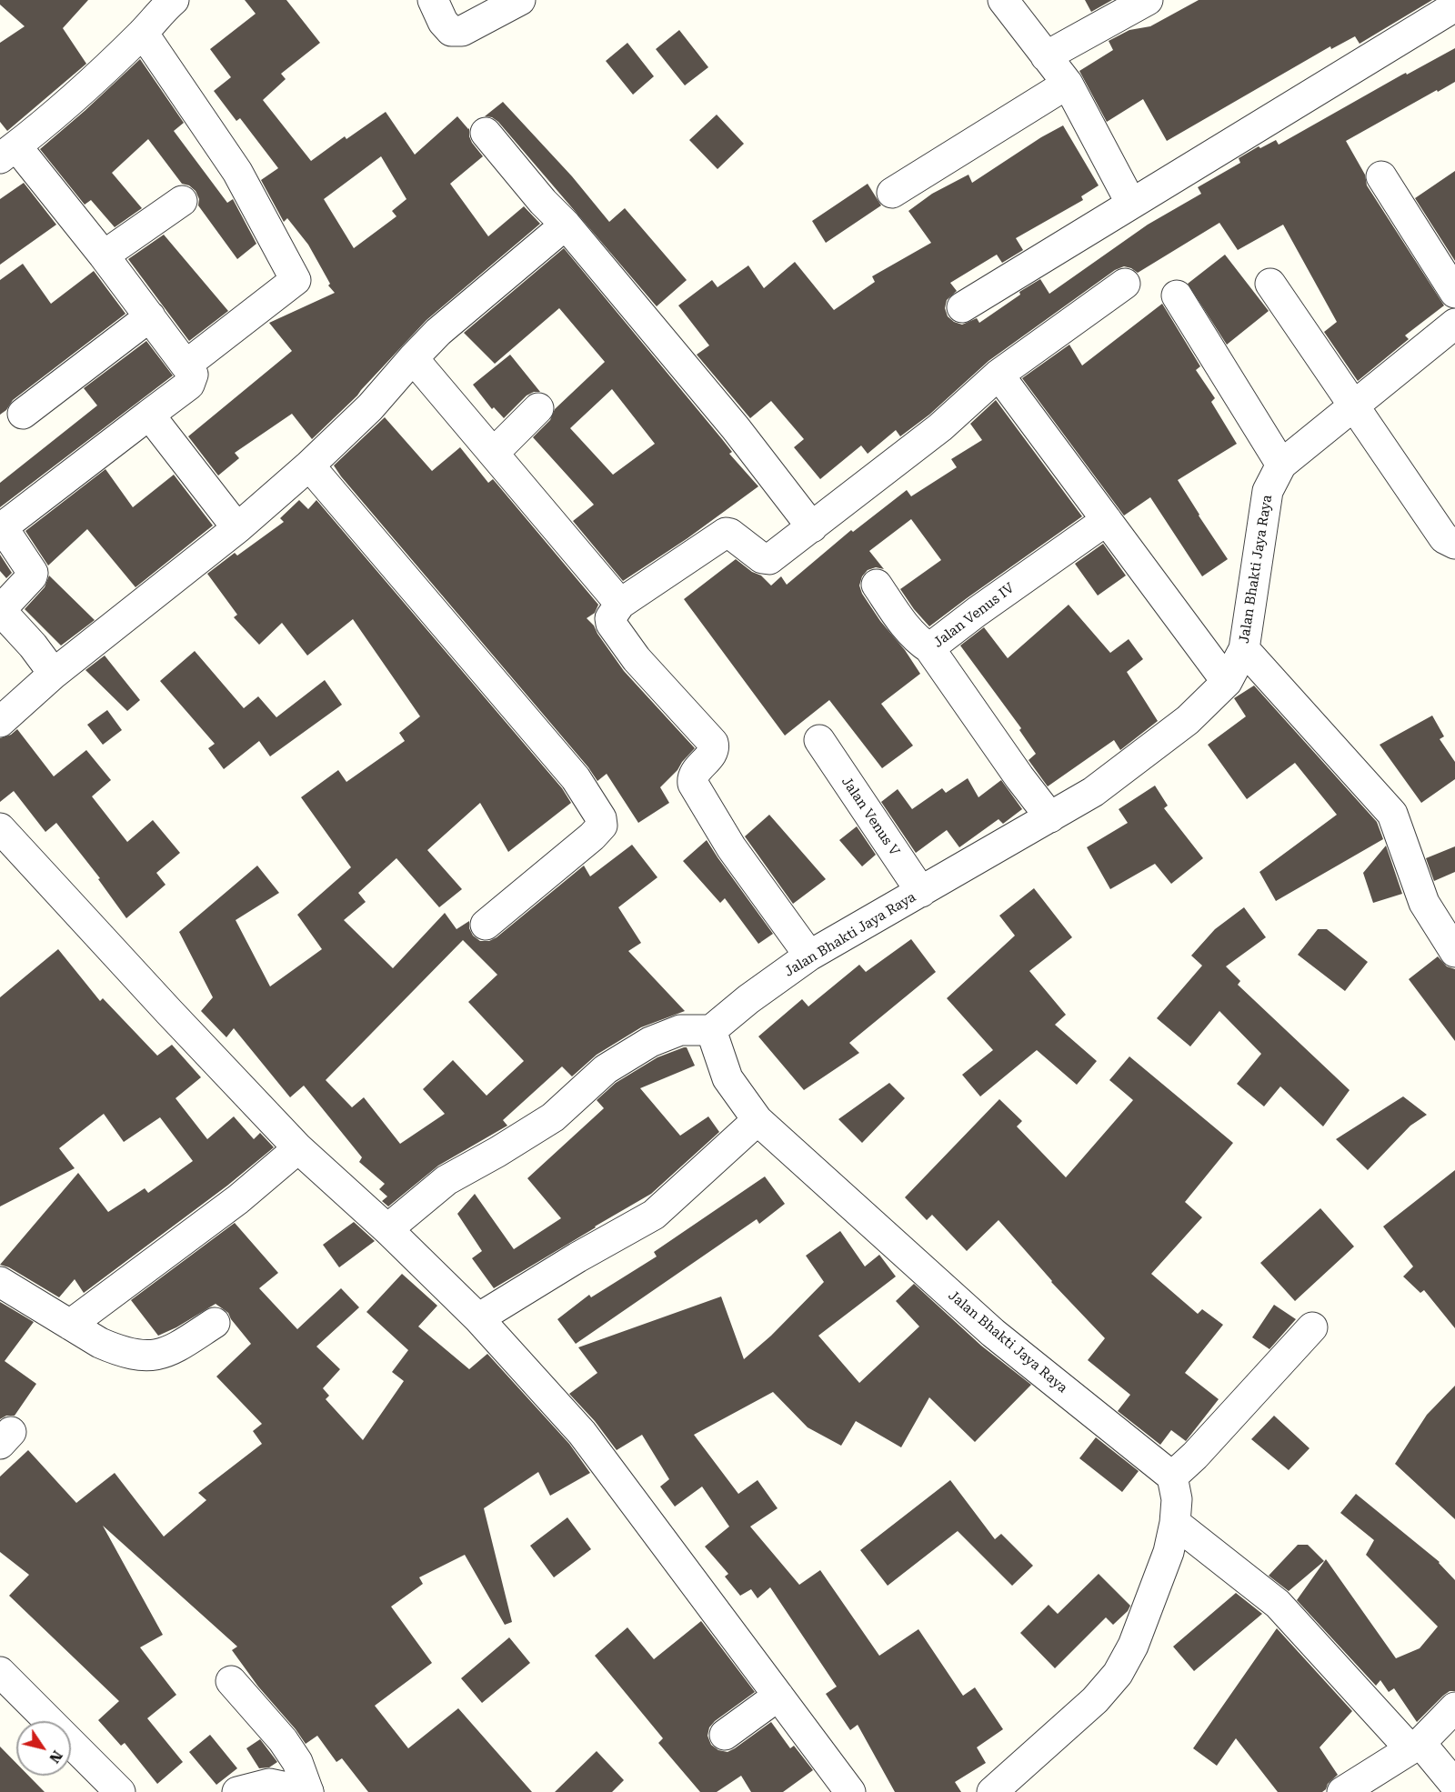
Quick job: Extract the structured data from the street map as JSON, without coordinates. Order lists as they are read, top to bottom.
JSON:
{
  "streets": {
    "street": ["Jalan Bhakti Jaya Raya", "Jalan Venus IV", "Jalan Venus V"]
  },
  "crossings": [
    ["Jalan Bhakti Jaya Raya", "Jalan Venus IV"],
    ["Jalan Bhakti Jaya Raya", "Jalan Venus V"]
  ],
  "north": "bottom right"
}
